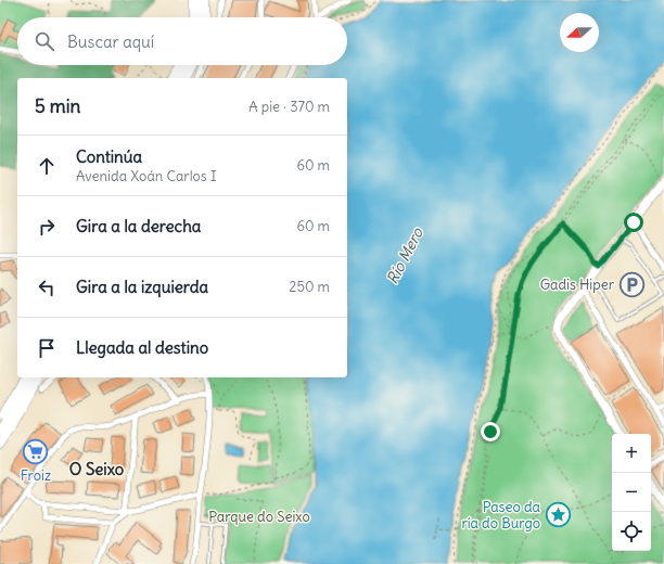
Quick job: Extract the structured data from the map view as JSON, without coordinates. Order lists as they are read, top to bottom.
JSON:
{
  "districts": ["O Seixo"],
  "water": ["Río Mero"],
  "parks": ["Parque do Seixo"],
  "places": {
    "parking": ["Gadis Hiper"],
    "supermarket": ["Froiz"],
    "place": ["Paseo da ría do Burgo"]
  },
  "north": "left",
  "page": {
    "search": "Buscar aquí",
    "heading": ["5 min", "A pie · 370 m"],
    "list": [
      ["Continúa", "Avenida Xoán Carlos I", "60 m"],
      ["Gira a la derecha", "60 m"],
      ["Gira a la izquierda", "250 m"],
      "Llegada al destino"
    ],
    "map_buttons": ["+", "−"]
  }
}
